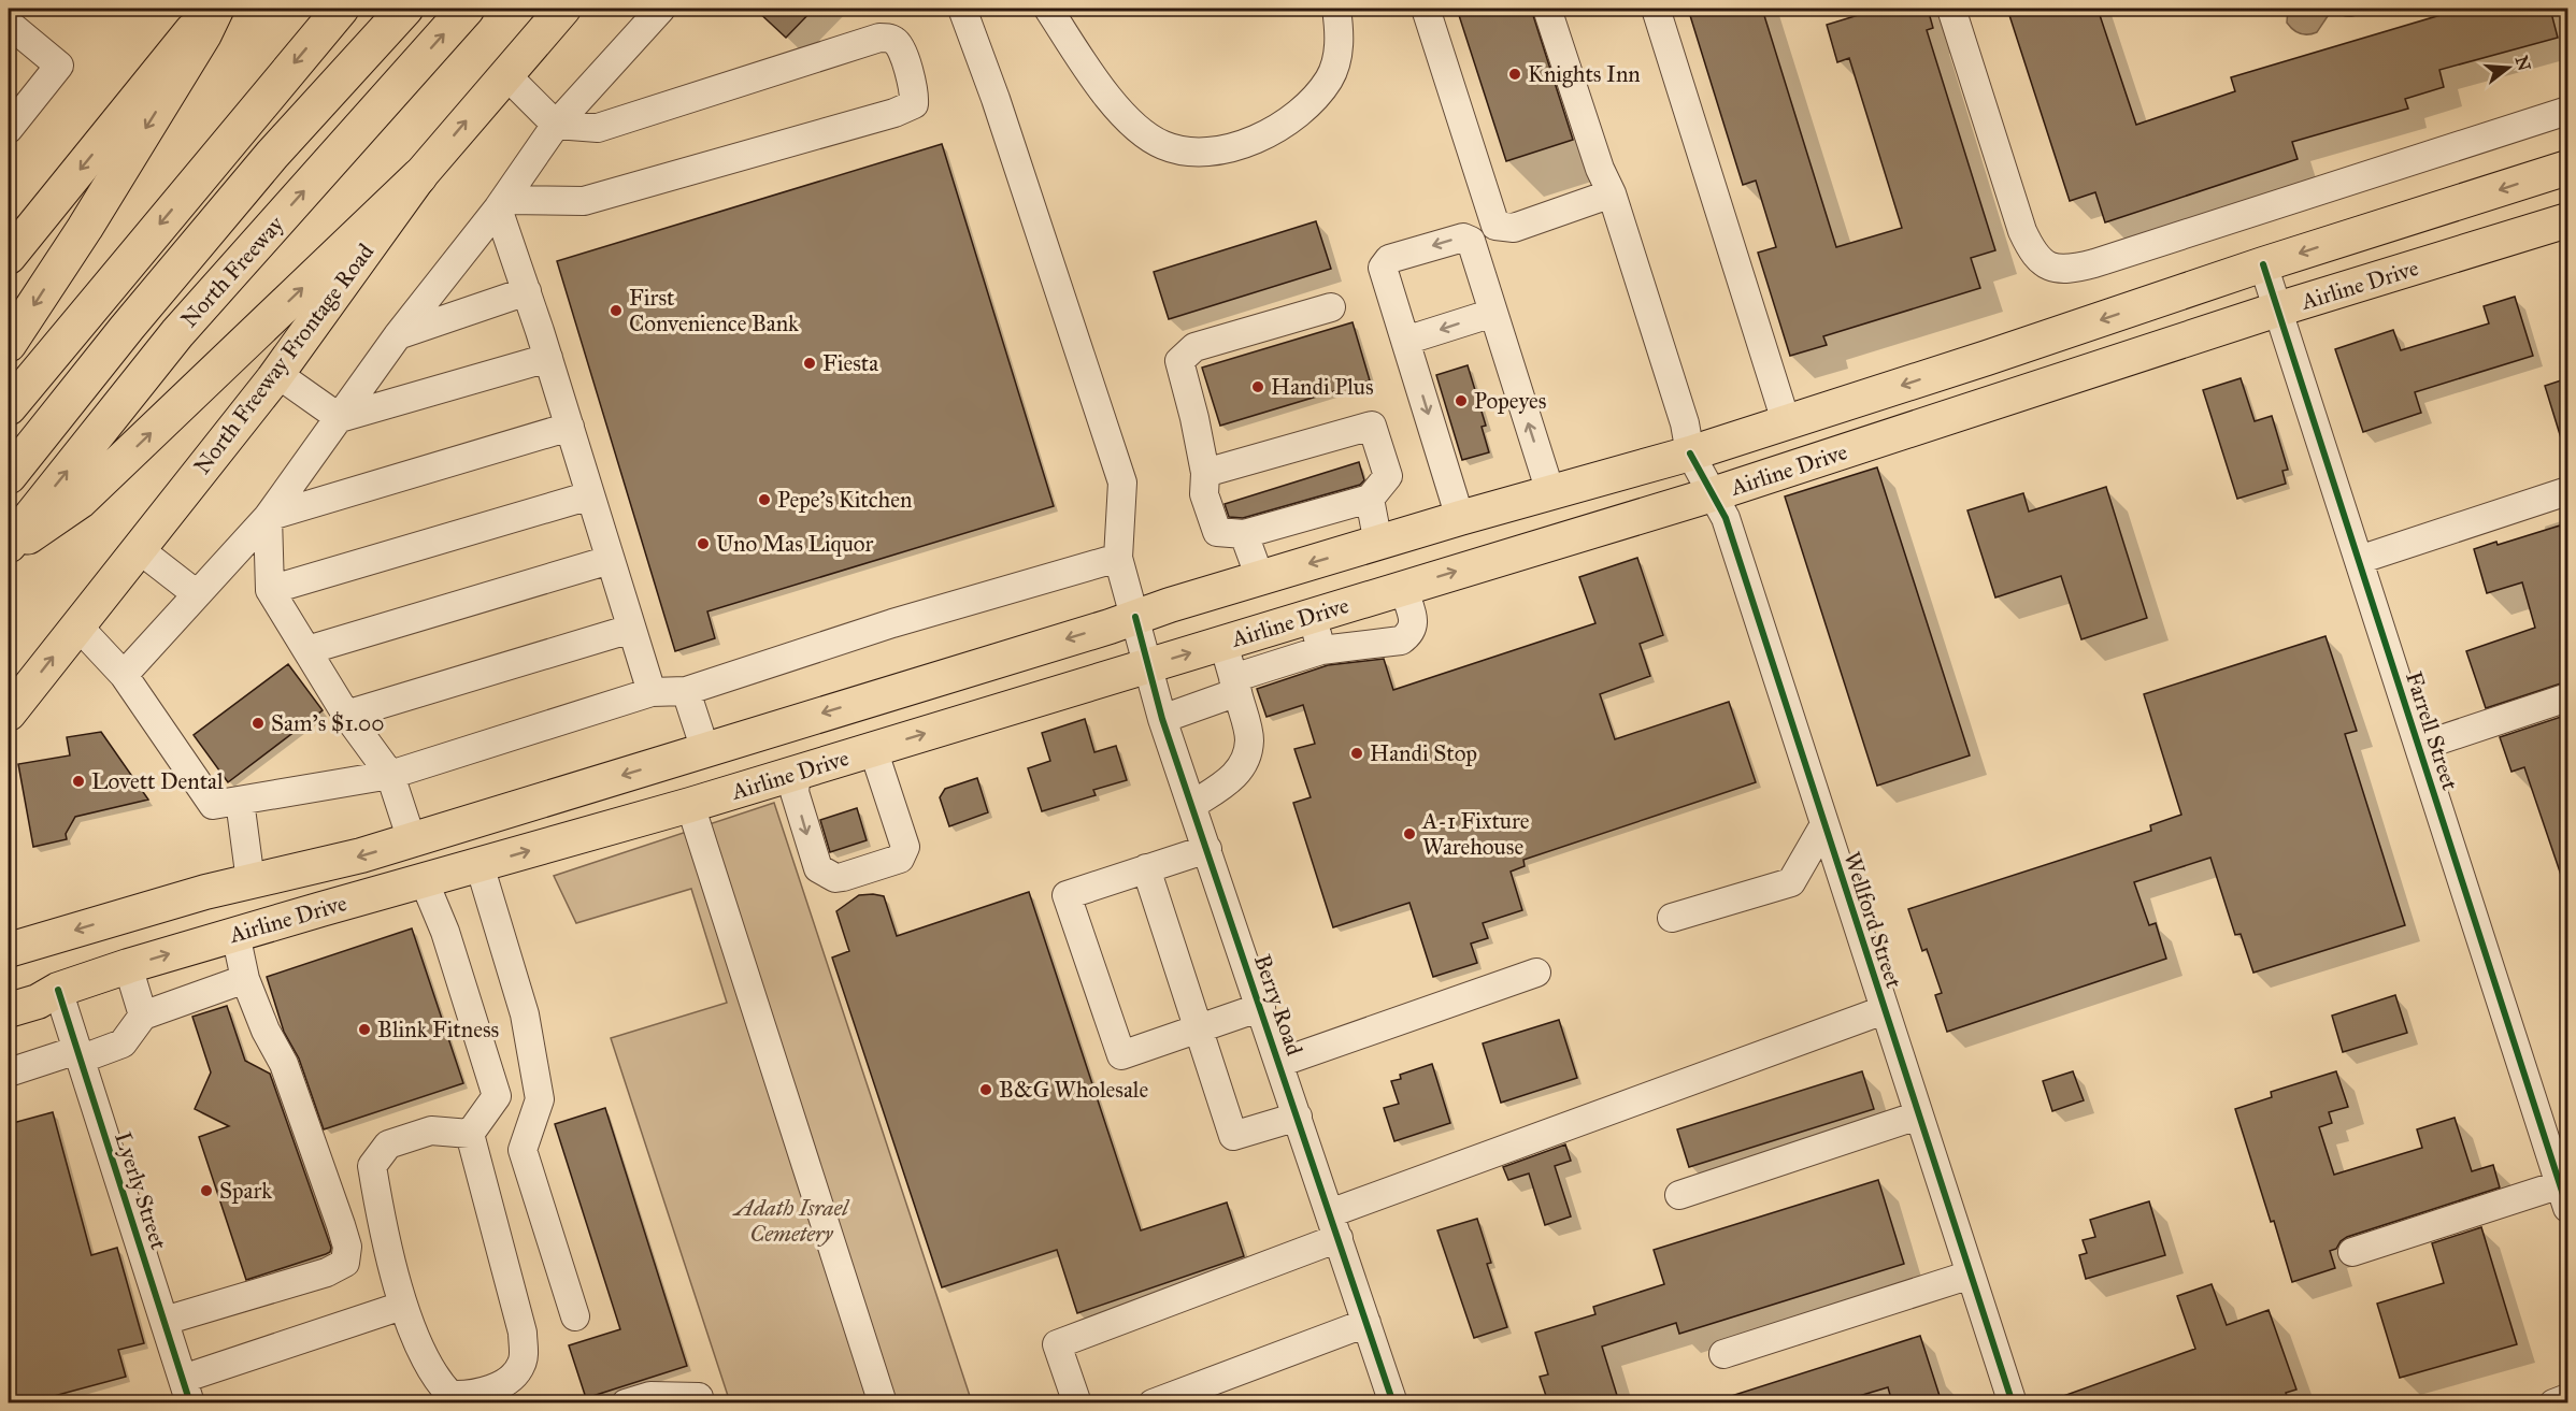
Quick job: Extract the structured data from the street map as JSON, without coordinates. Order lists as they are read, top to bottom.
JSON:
{
  "streets": {
    "highway": ["North Freeway"],
    "main road": ["Airline Drive", "North Freeway Frontage Road"],
    "street": [
      "Farrell Street",
      "Wellford Street",
      "Berry Road",
      "Lyerly Street"
    ]
  },
  "crossings": [
    ["Airline Drive", "Farrell Street"],
    ["Airline Drive", "Wellford Street"],
    ["Airline Drive", "Berry Road"],
    ["Airline Drive", "Lyerly Street"]
  ],
  "parks": ["Adath Israel Cemetery"],
  "places": [
    "Knights Inn",
    "First Convenience Bank",
    "Fiesta",
    "Handi Plus",
    "Popeyes",
    "Pepe's Kitchen",
    "Uno Mas Liquor",
    "Sam's $1.00",
    "Handi Stop",
    "Lovett Dental",
    "A-1 Fixture Warehouse",
    "Blink Fitness",
    "B&G Wholesale",
    "Spark"
  ],
  "north": "right"
}
